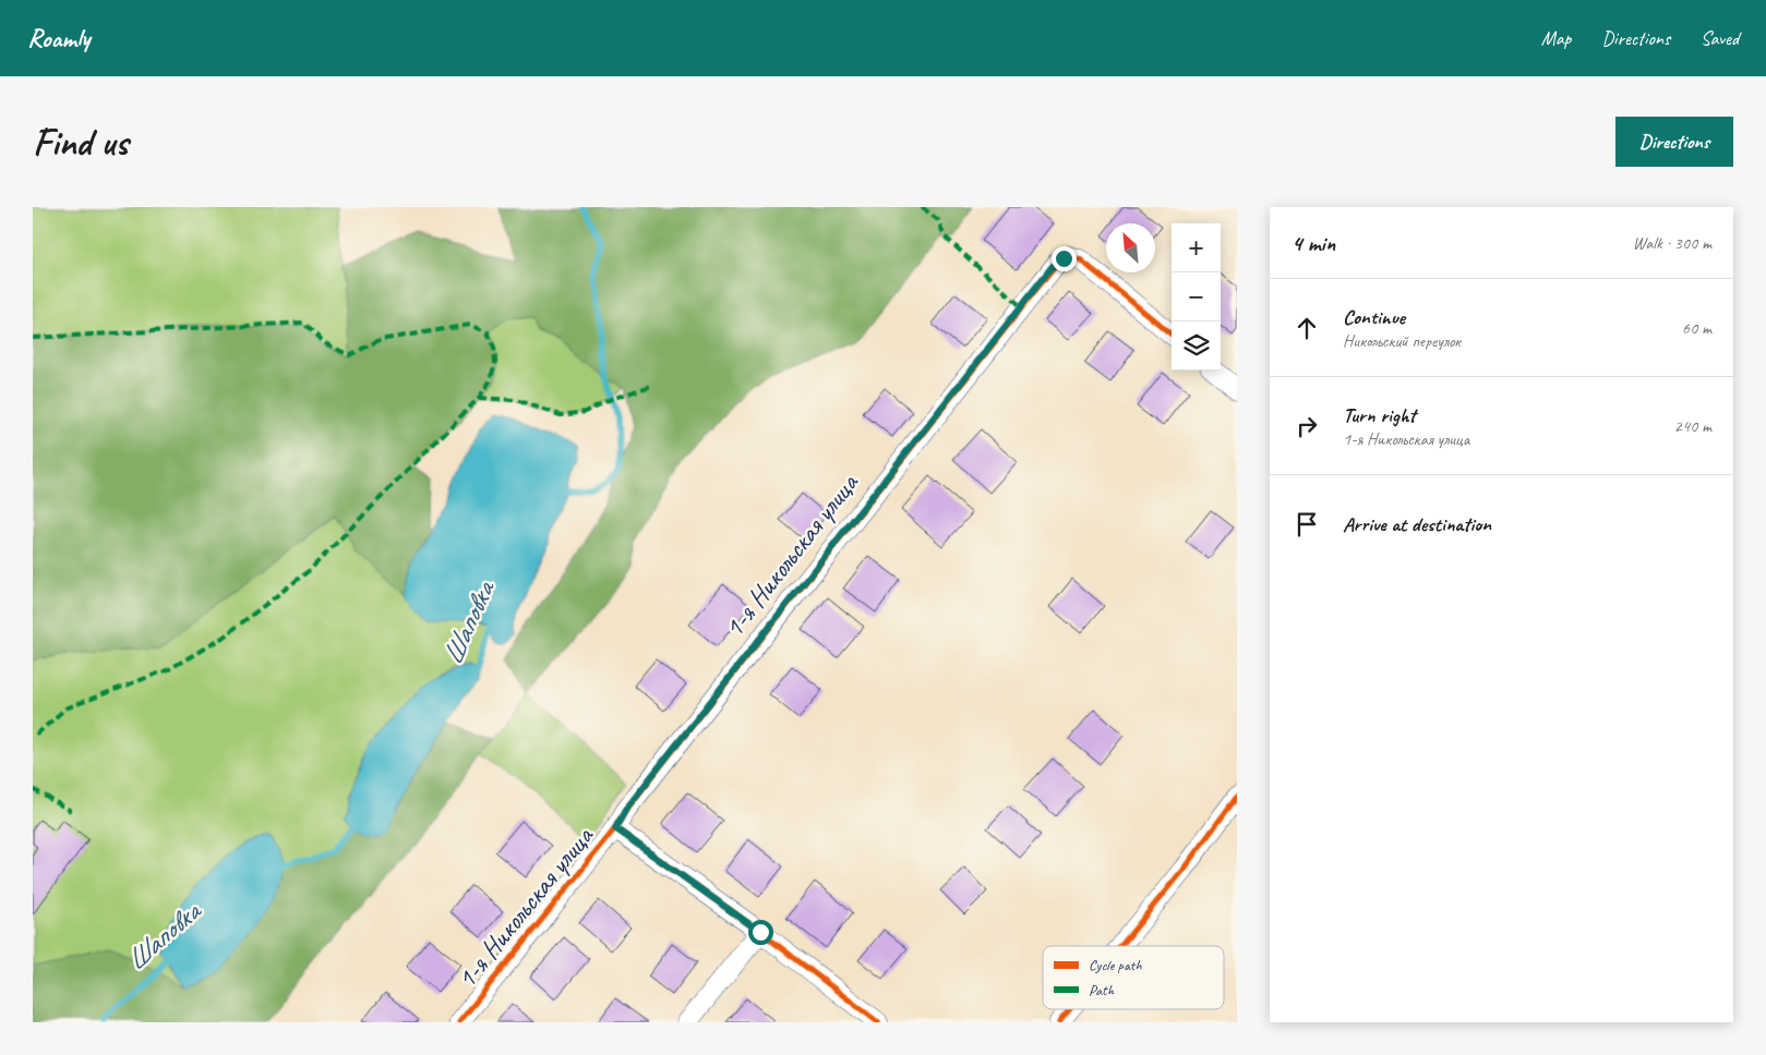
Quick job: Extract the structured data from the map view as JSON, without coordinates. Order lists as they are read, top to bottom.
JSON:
{
  "streets": {
    "street": ["1-я Никольская улица"]
  },
  "water": ["Шаповка"],
  "legend": ["Cycle path", "Path"],
  "north": "top left",
  "page": {
    "header": "Roamly",
    "nav": ["Map", "Directions", "Saved"],
    "buttons": "Directions",
    "title": "Find us",
    "heading": ["4 min", "Walk · 300 m"],
    "map_buttons": ["+", "−"],
    "list": [
      ["Continue", "Никольский переулок", "60 m"],
      ["Turn right", "1-я Никольская улица", "240 m"],
      "Arrive at destination"
    ]
  }
}
